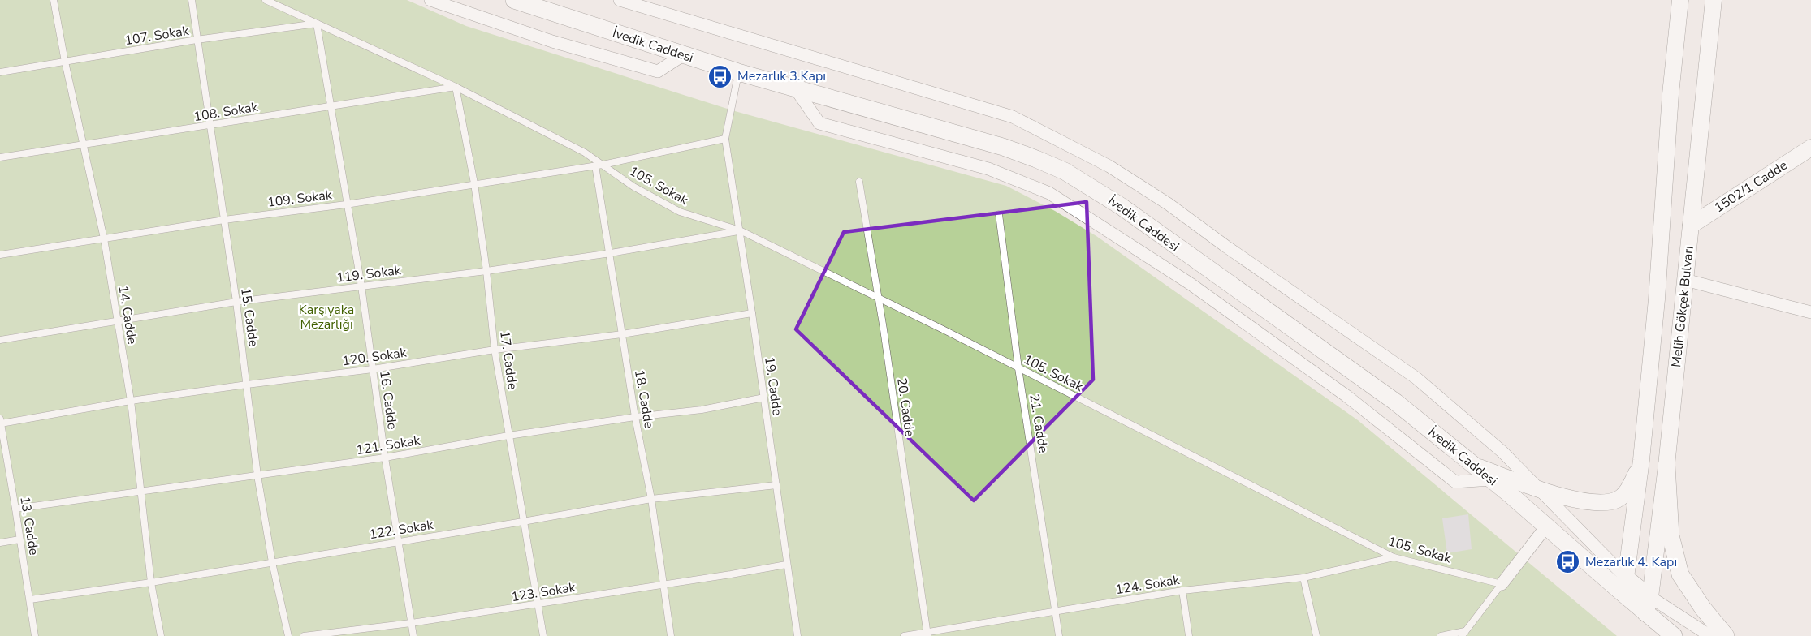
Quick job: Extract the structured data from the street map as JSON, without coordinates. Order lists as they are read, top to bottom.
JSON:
{
  "streets": {
    "main road": ["İvedik Caddesi"],
    "street": ["1502/1 Cadde", "Melih Gökçek Bulvarı"],
    "lane": [
      "107. Sokak",
      "108. Sokak",
      "105. Sokak",
      "109. Sokak",
      "119. Sokak",
      "14. Cadde",
      "15. Cadde",
      "120. Sokak",
      "17. Cadde",
      "19. Cadde",
      "18. Cadde",
      "16. Cadde",
      "20. Cadde",
      "21. Cadde",
      "121. Sokak",
      "13. Cadde",
      "122. Sokak",
      "124. Sokak",
      "123. Sokak"
    ]
  },
  "crossings": [
    ["107. Sokak", "105. Sokak"],
    ["107. Sokak", "14. Cadde"],
    ["107. Sokak", "15. Cadde"],
    ["107. Sokak", "16. Cadde"],
    ["İvedik Caddesi", "Melih Gökçek Bulvarı"],
    ["108. Sokak", "105. Sokak"],
    ["108. Sokak", "14. Cadde"],
    ["108. Sokak", "15. Cadde"],
    ["108. Sokak", "17. Cadde"],
    ["108. Sokak", "16. Cadde"],
    ["105. Sokak", "109. Sokak"],
    ["105. Sokak", "119. Sokak"],
    ["105. Sokak", "17. Cadde"],
    ["105. Sokak", "19. Cadde"],
    ["105. Sokak", "18. Cadde"],
    ["105. Sokak", "16. Cadde"],
    ["105. Sokak", "20. Cadde"],
    ["105. Sokak", "21. Cadde"],
    ["105. Sokak", "124. Sokak"],
    ["1502/1 Cadde", "Melih Gökçek Bulvarı"],
    ["109. Sokak", "14. Cadde"],
    ["109. Sokak", "15. Cadde"],
    ["109. Sokak", "17. Cadde"],
    ["109. Sokak", "18. Cadde"],
    ["109. Sokak", "16. Cadde"],
    ["119. Sokak", "14. Cadde"],
    ["119. Sokak", "15. Cadde"],
    ["119. Sokak", "17. Cadde"],
    ["119. Sokak", "19. Cadde"],
    ["119. Sokak", "18. Cadde"],
    ["119. Sokak", "16. Cadde"],
    ["14. Cadde", "120. Sokak"],
    ["14. Cadde", "121. Sokak"],
    ["14. Cadde", "122. Sokak"],
    ["15. Cadde", "120. Sokak"],
    ["15. Cadde", "121. Sokak"],
    ["15. Cadde", "122. Sokak"],
    ["120. Sokak", "17. Cadde"],
    ["120. Sokak", "19. Cadde"],
    ["120. Sokak", "18. Cadde"],
    ["120. Sokak", "16. Cadde"],
    ["120. Sokak", "13. Cadde"],
    ["17. Cadde", "121. Sokak"],
    ["17. Cadde", "122. Sokak"],
    ["17. Cadde", "123. Sokak"],
    ["19. Cadde", "121. Sokak"],
    ["19. Cadde", "122. Sokak"],
    ["19. Cadde", "123. Sokak"],
    ["18. Cadde", "121. Sokak"],
    ["18. Cadde", "122. Sokak"],
    ["18. Cadde", "123. Sokak"],
    ["16. Cadde", "121. Sokak"],
    ["16. Cadde", "122. Sokak"],
    ["16. Cadde", "123. Sokak"],
    ["20. Cadde", "124. Sokak"],
    ["21. Cadde", "124. Sokak"],
    ["121. Sokak", "13. Cadde"],
    ["13. Cadde", "122. Sokak"]
  ],
  "parks": ["Karşıyaka Mezarlığı"],
  "places": {
    "bus stop": ["Mezarlık 3.Kapı", "Mezarlık 4. Kapı"]
  }
}
